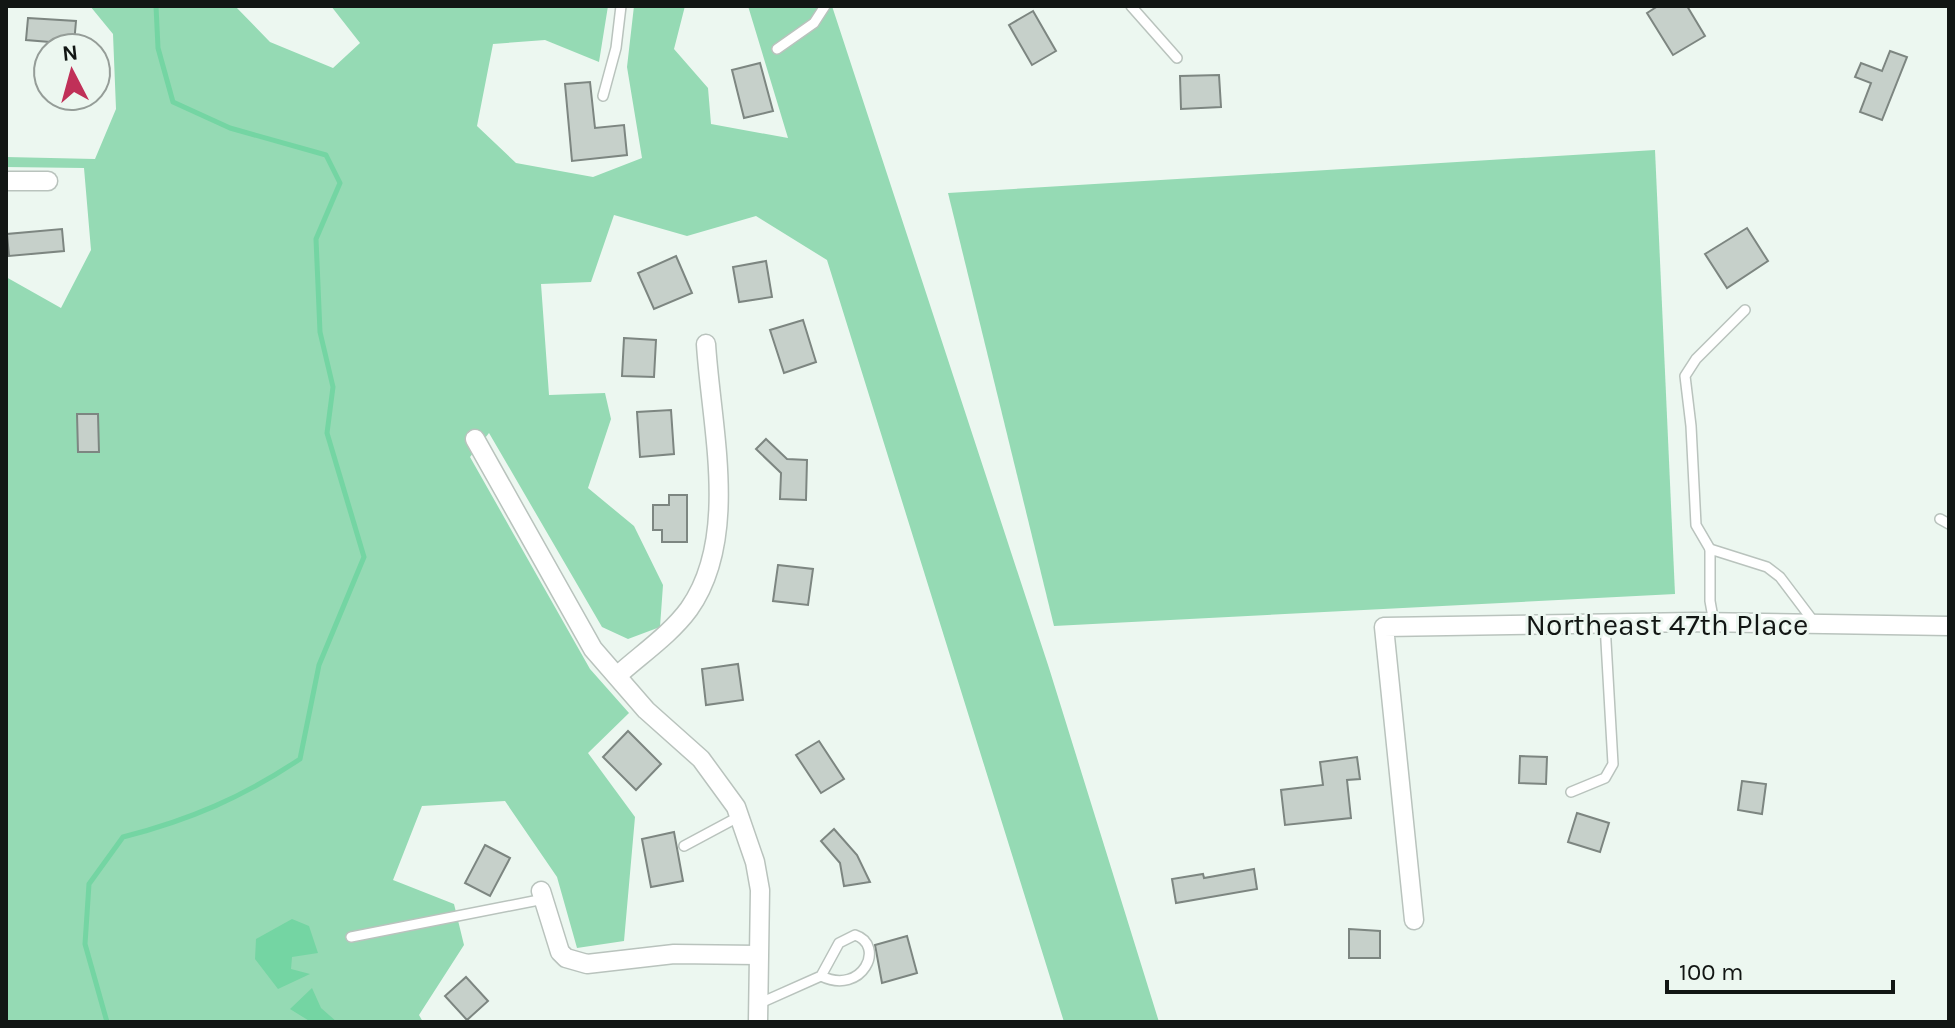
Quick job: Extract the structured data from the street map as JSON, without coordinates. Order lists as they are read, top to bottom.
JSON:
{
  "streets": {
    "street": ["Northeast 47th Place"]
  },
  "scale_bar": "100 m",
  "north": "top"
}
